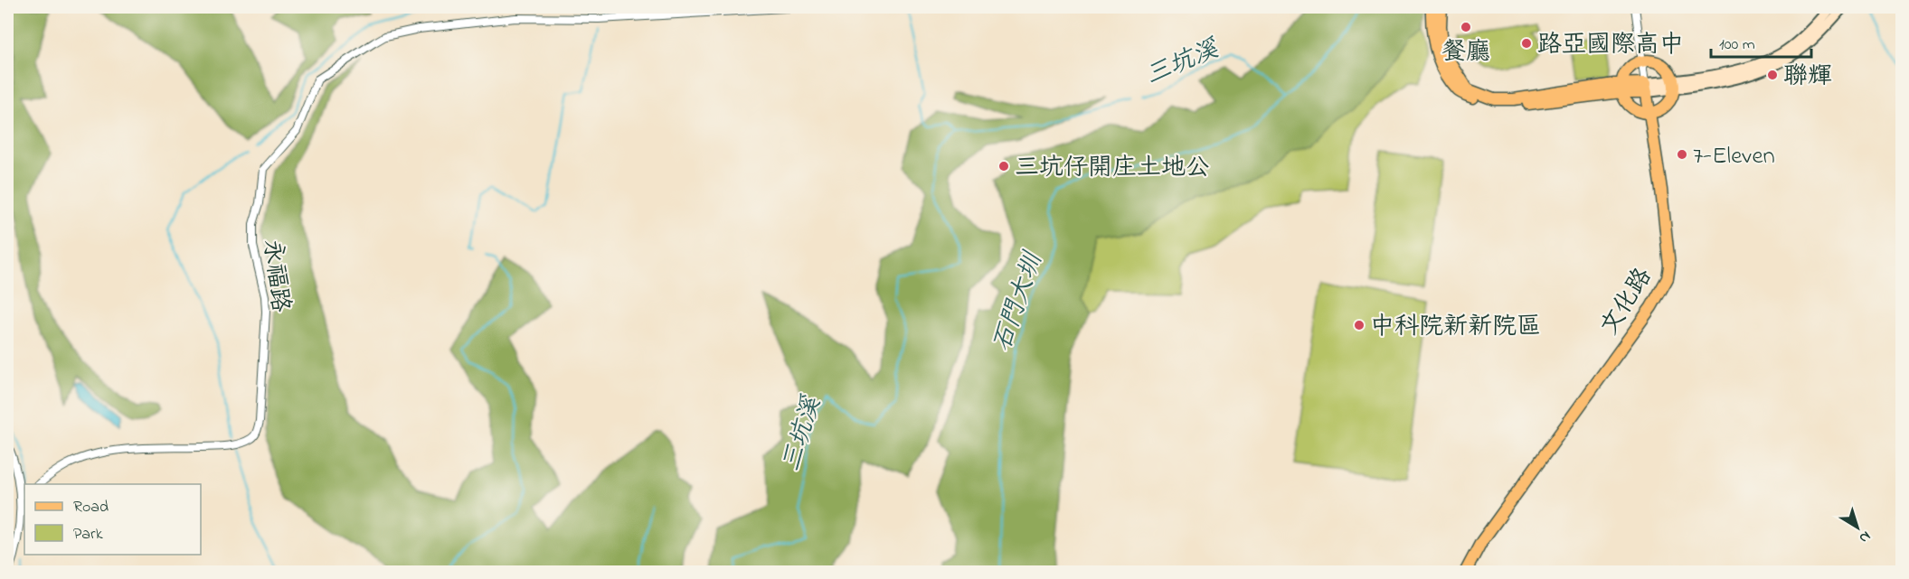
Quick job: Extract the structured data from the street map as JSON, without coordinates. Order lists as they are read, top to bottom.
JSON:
{
  "streets": {
    "main road": ["文化路"],
    "street": ["永福路"]
  },
  "water": ["三坑溪", "石門大圳"],
  "places": [
    "餐廳",
    "路亞國際高中",
    "聯輝",
    "7-Eleven",
    "三坑仔開庄土地公",
    "中科院新新院區"
  ],
  "legend": ["Road", "Park"],
  "scale_bar": "100 m",
  "north": "bottom right"
}
